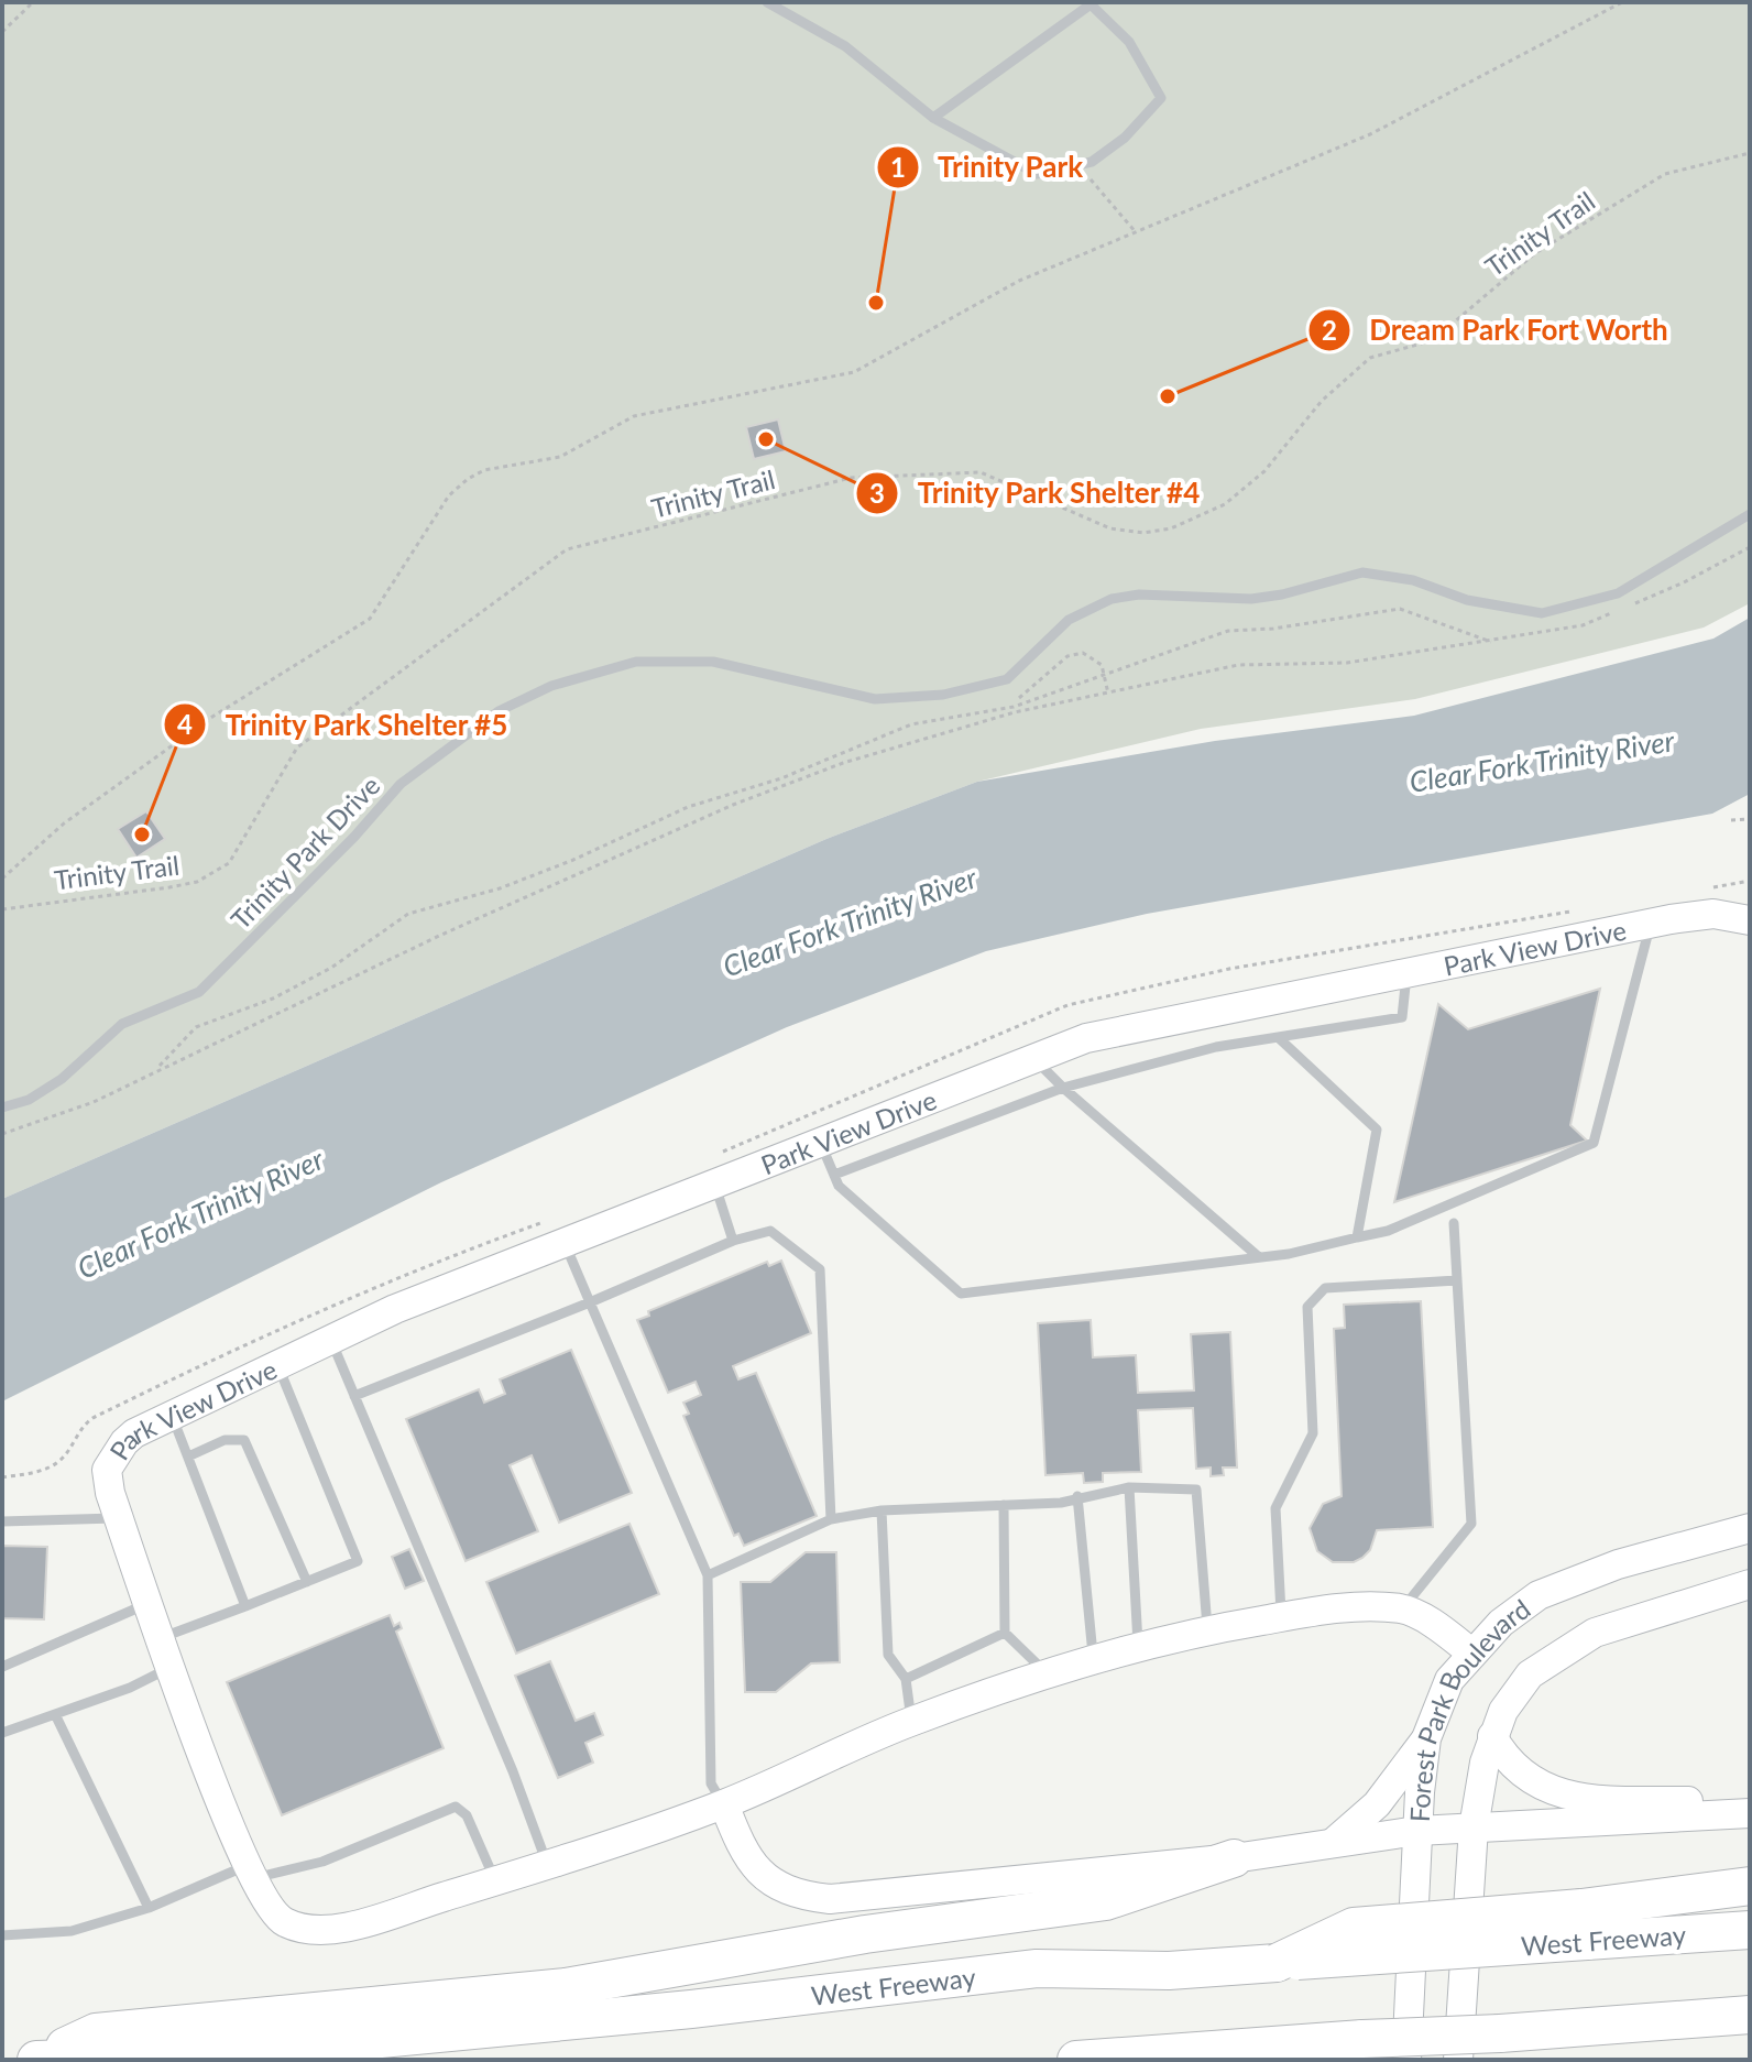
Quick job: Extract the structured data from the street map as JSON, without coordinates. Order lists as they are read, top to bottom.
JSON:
{
  "streets": {
    "highway": ["West Freeway"],
    "street": ["Park View Drive", "Forest Park Boulevard"],
    "lane": ["Trinity Park Drive"],
    "path": ["Trinity Trail"]
  },
  "crossings": [
    ["Park View Drive", "Forest Park Boulevard"]
  ],
  "water": ["Clear Fork Trinity River"],
  "places": [
    "Trinity Park",
    "Dream Park Fort Worth",
    "Trinity Park Shelter #4",
    "Trinity Park Shelter #5"
  ]
}
